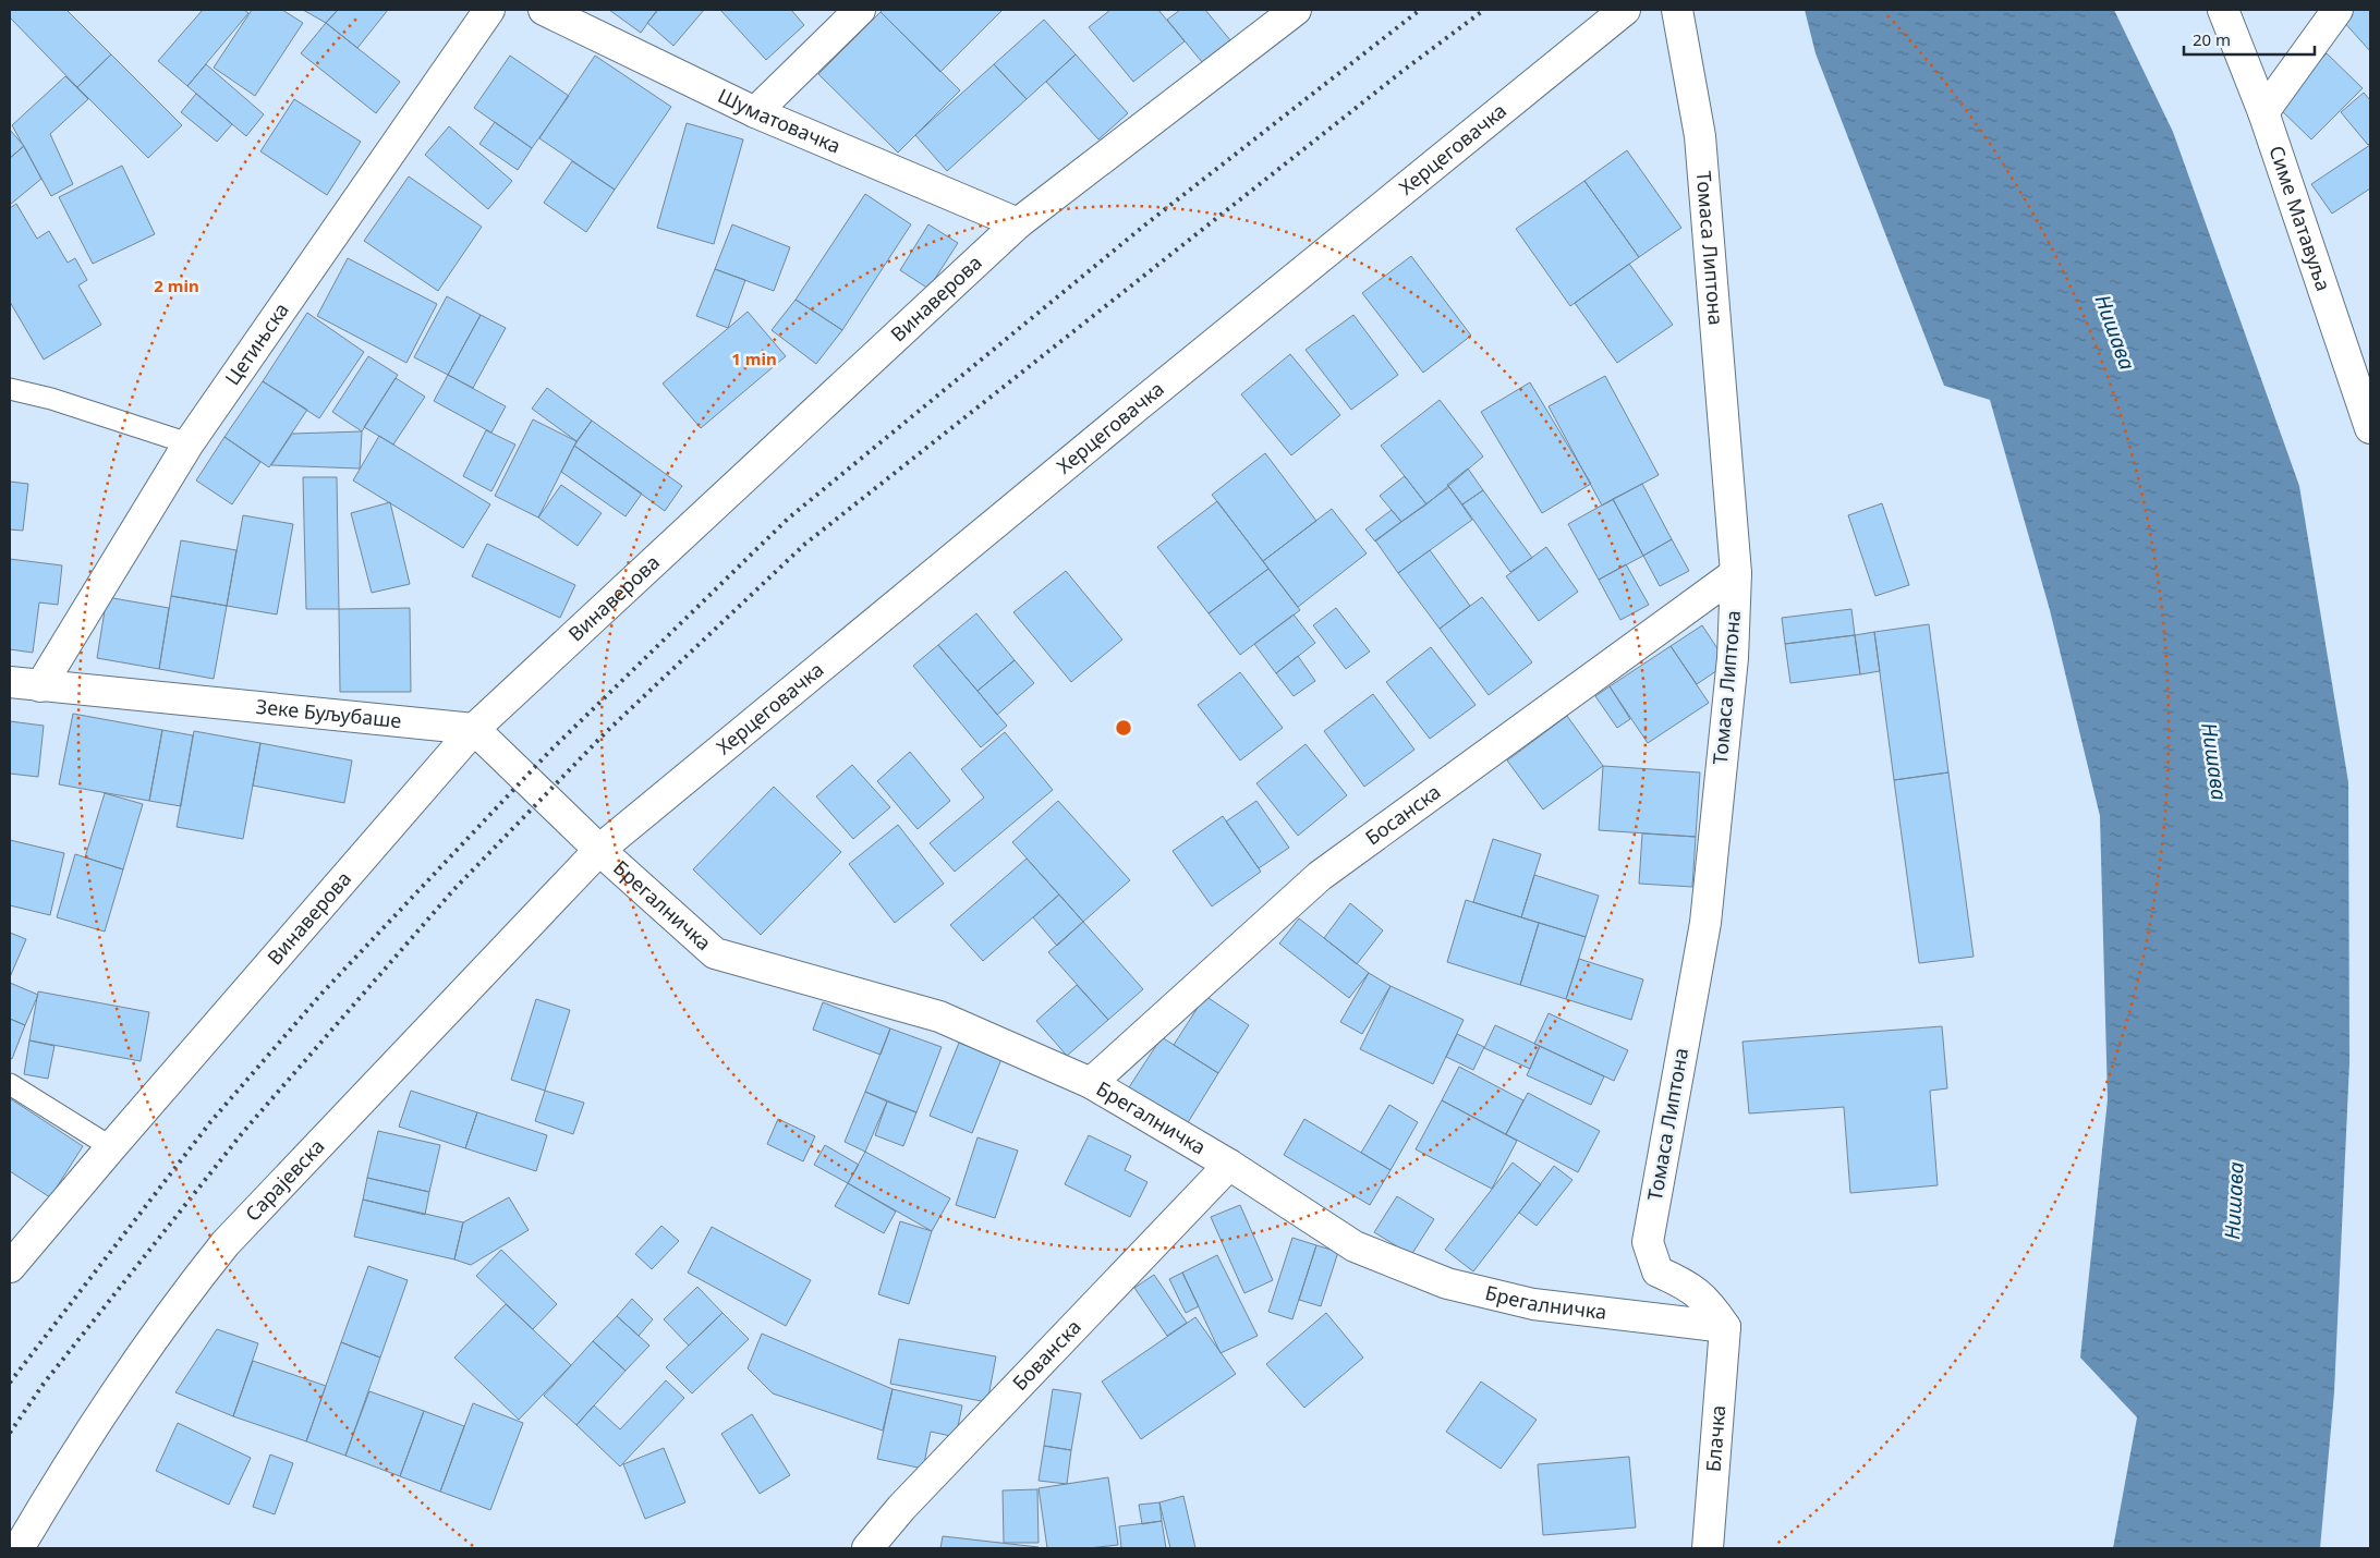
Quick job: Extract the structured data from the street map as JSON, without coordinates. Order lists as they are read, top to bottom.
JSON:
{
  "streets": {
    "street": [
      "Шуматовачка",
      "Херцеговачка",
      "Симе Матавуља",
      "Томаса Липтона",
      "Винаверова",
      "Цетињска",
      "Зеке Буљубаше",
      "Босанска",
      "Брегалничка",
      "Сарајевска",
      "Бованска",
      "Блачка"
    ]
  },
  "crossings": [
    ["Шуматовачка", "Винаверова"],
    ["Херцеговачка", "Брегалничка"],
    ["Херцеговачка", "Сарајевска"],
    ["Томаса Липтона", "Босанска"],
    ["Томаса Липтона", "Брегалничка"],
    ["Томаса Липтона", "Блачка"],
    ["Винаверова", "Зеке Буљубаше"],
    ["Цетињска", "Зеке Буљубаше"],
    ["Босанска", "Брегалничка"],
    ["Брегалничка", "Сарајевска"],
    ["Брегалничка", "Бованска"],
    ["Брегалничка", "Блачка"]
  ],
  "water": ["Нишава"],
  "scale_bar": "20 m",
  "rings": ["2 min", "1 min"]
}
